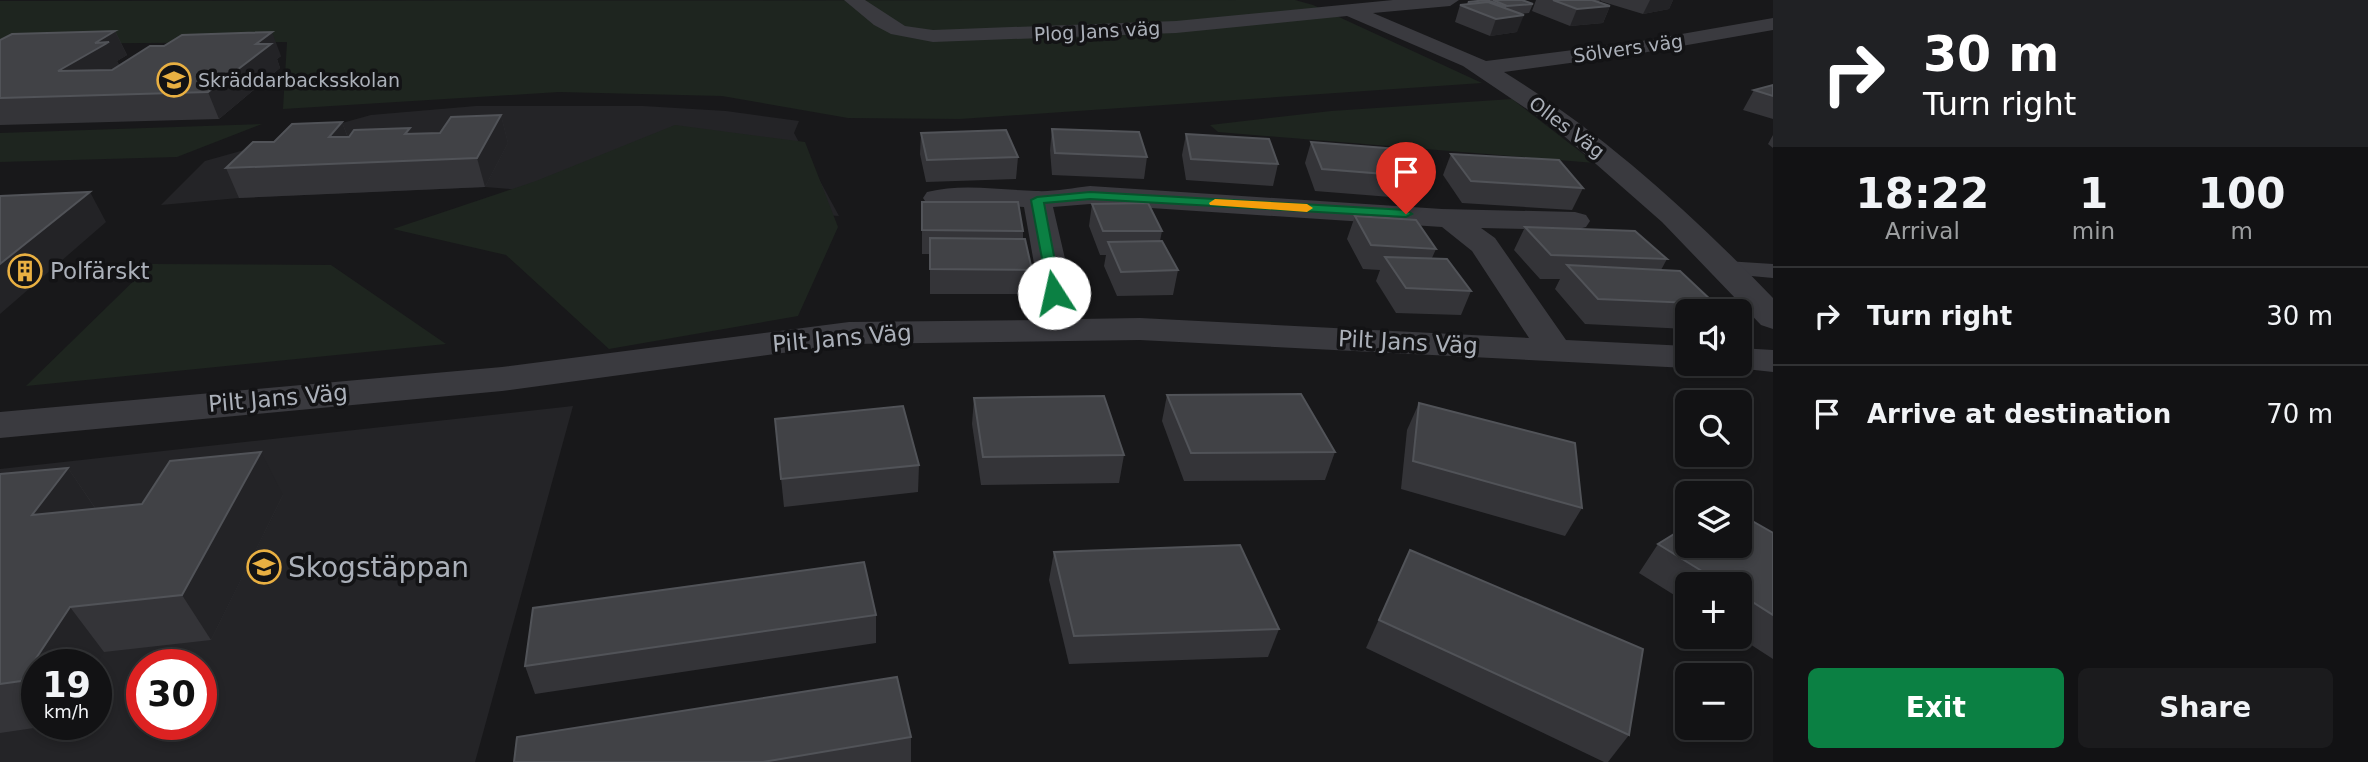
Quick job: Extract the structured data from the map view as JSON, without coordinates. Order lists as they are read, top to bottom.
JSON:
{
  "streets": {
    "street": [
      "Plog Jans väg",
      "Sölvers väg",
      "Olles Väg",
      "Pilt Jans Väg"
    ]
  },
  "crossings": [
    ["Plog Jans väg", "Olles Väg"],
    ["Sölvers väg", "Olles Väg"]
  ],
  "places": {
    "school or university": ["Skräddarbacksskolan", "Skogstäppan"],
    "building": ["Polfärskt"]
  },
  "page": {
    "turn": ["30 m", "Turn right"],
    "eta": [
      "18:22",
      "Arrival",
      "1",
      "min",
      "100",
      "m"
    ],
    "list": [
      {
        "name": "Turn right",
        "value": "30 m"
      },
      {
        "name": "Arrive at destination",
        "value": "70 m"
      }
    ],
    "map_buttons": ["+", "−"],
    "speed": "19 km/h",
    "limit": "30",
    "buttons": ["Exit", "Share"]
  }
}
